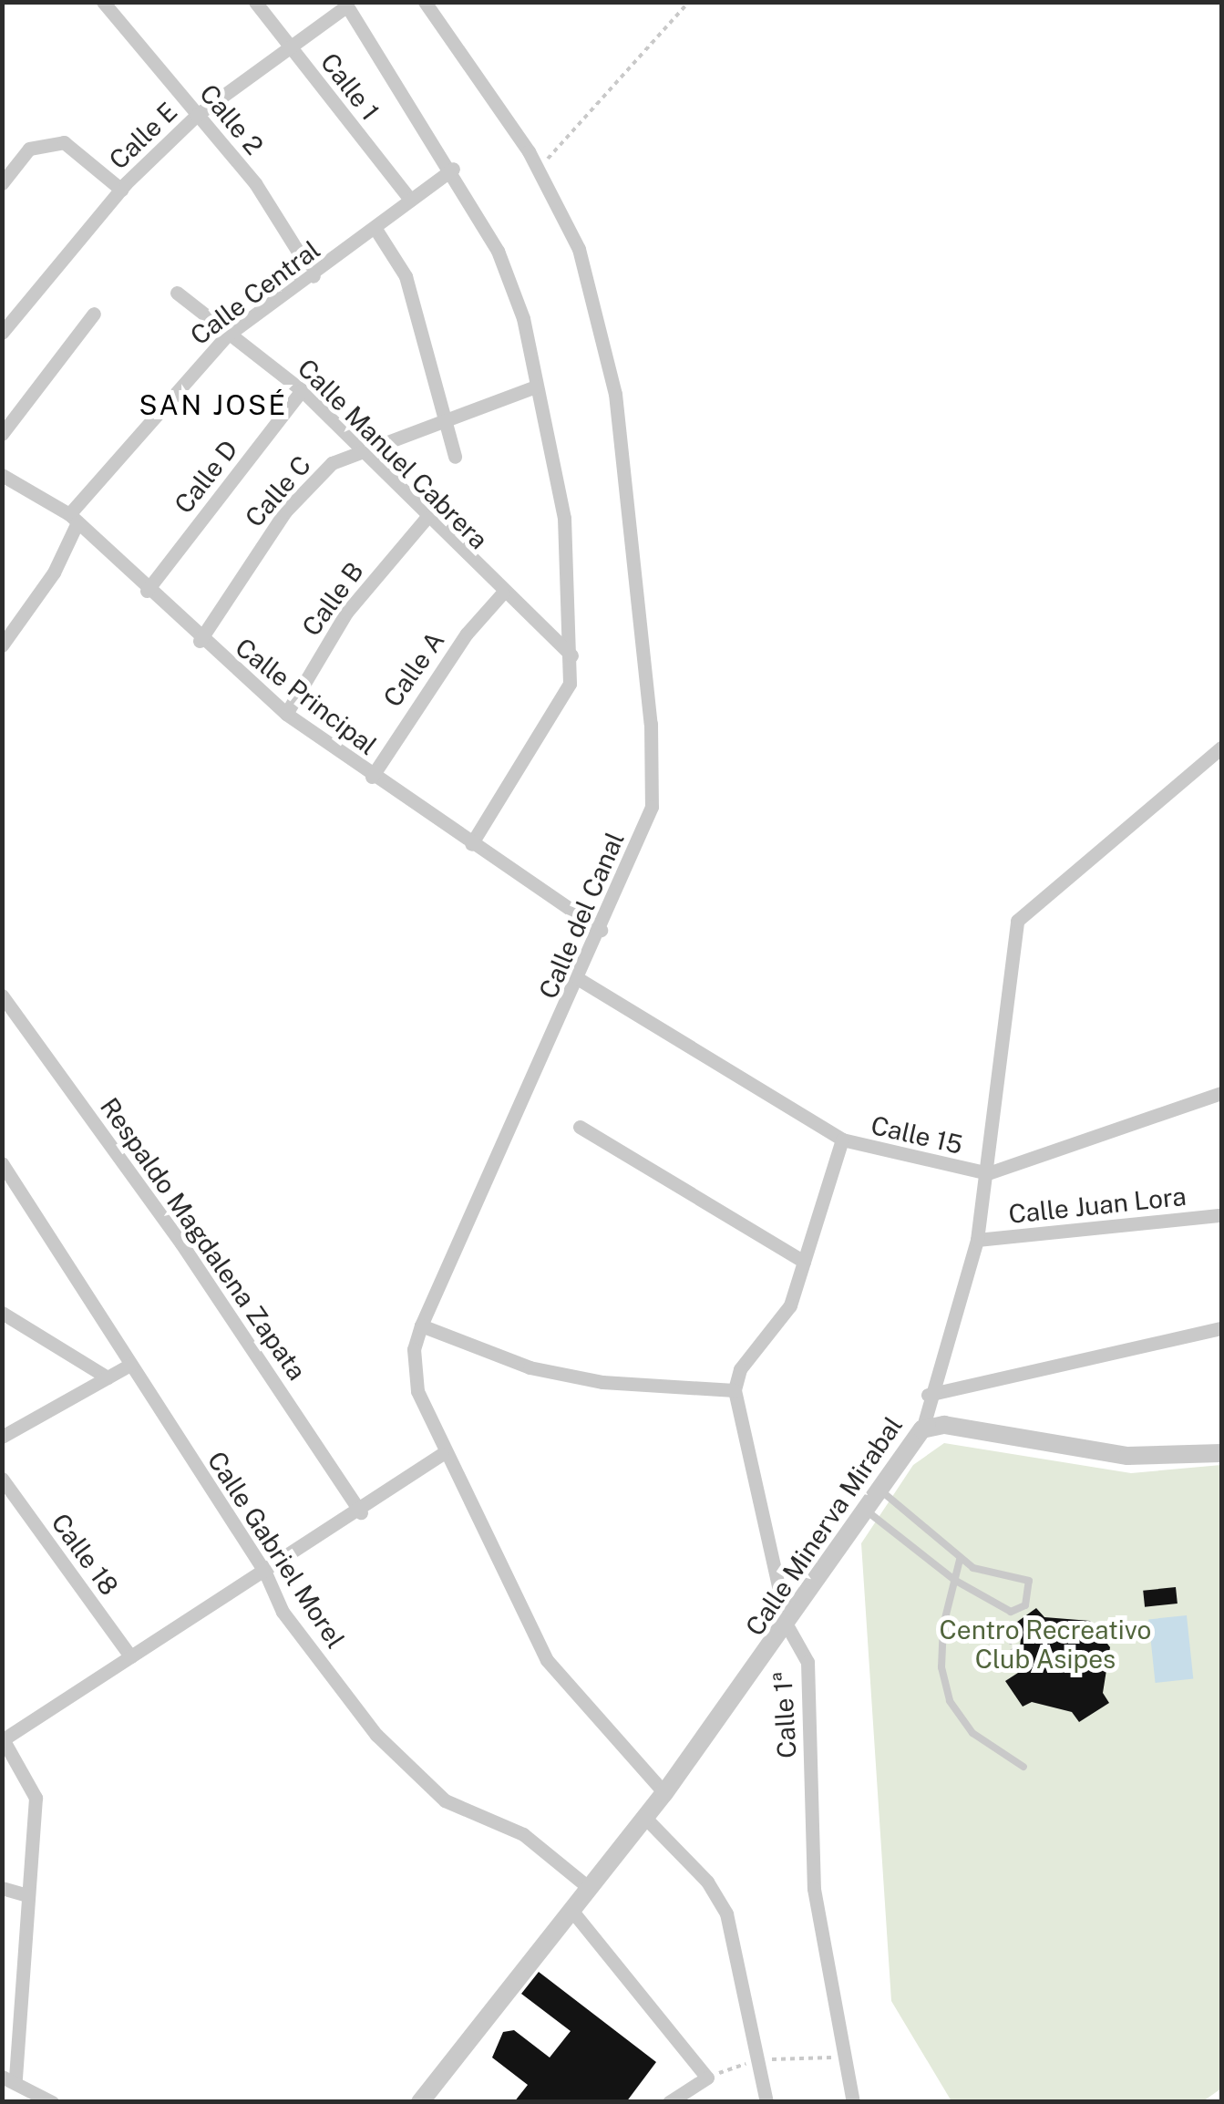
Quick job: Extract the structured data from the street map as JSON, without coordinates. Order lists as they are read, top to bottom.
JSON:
{
  "streets": {
    "street": [
      "Calle 1",
      "Calle 2",
      "Calle E",
      "Calle Central",
      "Calle Manuel Cabrera",
      "Calle D",
      "Calle C",
      "Calle B",
      "Calle A",
      "Calle Principal",
      "Calle del Canal",
      "Calle 15",
      "Calle Juan Lora",
      "Respaldo Magdalena Zapata",
      "Calle Minerva Mirabal",
      "Calle Gabriel Morel",
      "Calle 18",
      "Calle 1ª"
    ]
  },
  "crossings": [
    ["Calle 1", "Calle E"],
    ["Calle 1", "Calle Central"],
    ["Calle 2", "Calle E"],
    ["Calle 2", "Calle Central"],
    ["Calle Central", "Calle Manuel Cabrera"],
    ["Calle Central", "Calle Principal"],
    ["Calle Manuel Cabrera", "Calle D"],
    ["Calle Manuel Cabrera", "Calle C"],
    ["Calle Manuel Cabrera", "Calle B"],
    ["Calle Manuel Cabrera", "Calle A"],
    ["Calle D", "Calle Principal"],
    ["Calle C", "Calle Principal"],
    ["Calle B", "Calle Principal"],
    ["Calle A", "Calle Principal"],
    ["Calle Principal", "Calle del Canal"],
    ["Calle del Canal", "Calle 15"],
    ["Calle del Canal", "Calle Minerva Mirabal"],
    ["Calle 15", "Calle Minerva Mirabal"],
    ["Calle Juan Lora", "Calle Minerva Mirabal"],
    ["Calle Minerva Mirabal", "Calle Gabriel Morel"],
    ["Calle Minerva Mirabal", "Calle 1ª"]
  ],
  "districts": ["SAN JOSÉ"],
  "parks": ["Centro Recreativo Club Asipes"]
}
